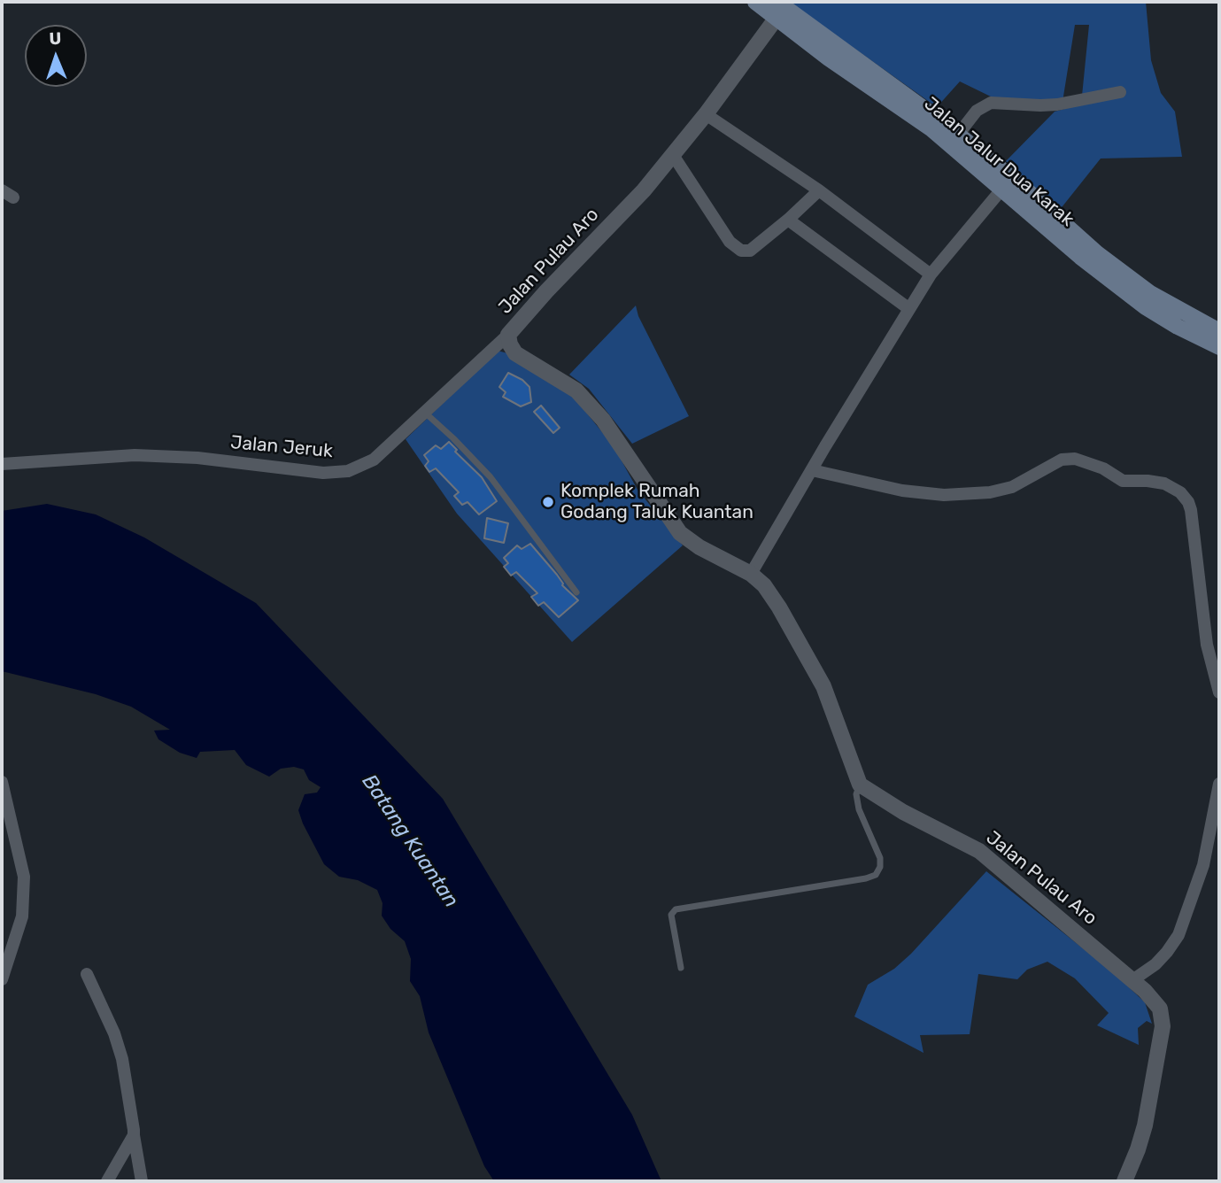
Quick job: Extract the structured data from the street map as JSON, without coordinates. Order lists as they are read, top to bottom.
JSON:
{
  "streets": {
    "main road": ["Jalan Jalur Dua Karak"],
    "street": ["Jalan Pulau Aro", "Jalan Jeruk"]
  },
  "crossings": [
    ["Jalan Jalur Dua Karak", "Jalan Pulau Aro"],
    ["Jalan Pulau Aro", "Jalan Jeruk"]
  ],
  "water": ["Batang Kuantan"],
  "places": ["Komplek Rumah Godang Taluk Kuantan"],
  "north": "top"
}
